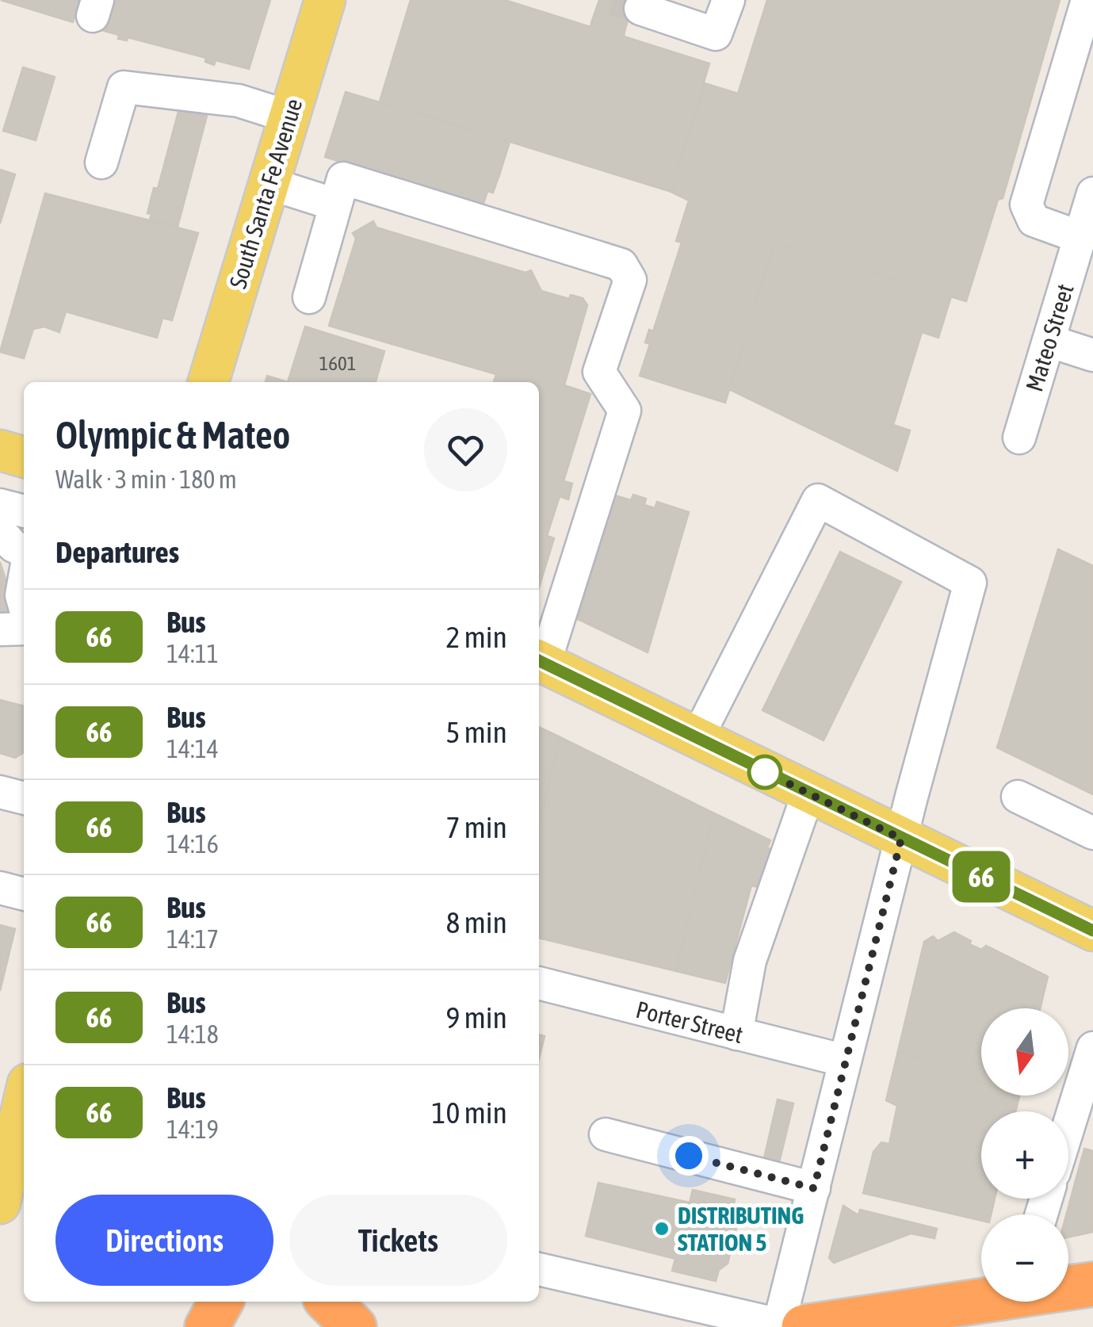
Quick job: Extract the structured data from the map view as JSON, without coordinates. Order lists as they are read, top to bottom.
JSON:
{
  "streets": {
    "main road": ["South Santa Fe Avenue"],
    "street": ["Mateo Street", "Porter Street"]
  },
  "places": ["DISTRIBUTING STATION 5"],
  "lines": ["bus line 66"],
  "house_numbers": ["1601"],
  "north": "bottom",
  "page": {
    "on_map": "66",
    "heading": [
      ["Olympic & Mateo", "Walk · 3 min · 180 m"],
      "Departures"
    ],
    "list": [
      {
        "mark": "66",
        "name": "Bus",
        "note": "14:11",
        "value": "2 min"
      },
      {
        "mark": "66",
        "name": "Bus",
        "note": "14:14",
        "value": "5 min"
      },
      {
        "mark": "66",
        "name": "Bus",
        "note": "14:16",
        "value": "7 min"
      },
      {
        "mark": "66",
        "name": "Bus",
        "note": "14:17",
        "value": "8 min"
      },
      {
        "mark": "66",
        "name": "Bus",
        "note": "14:18",
        "value": "9 min"
      },
      {
        "mark": "66",
        "name": "Bus",
        "note": "14:19",
        "value": "10 min"
      }
    ],
    "map_buttons": ["+", "−"],
    "buttons": ["Directions", "Tickets"]
  }
}
